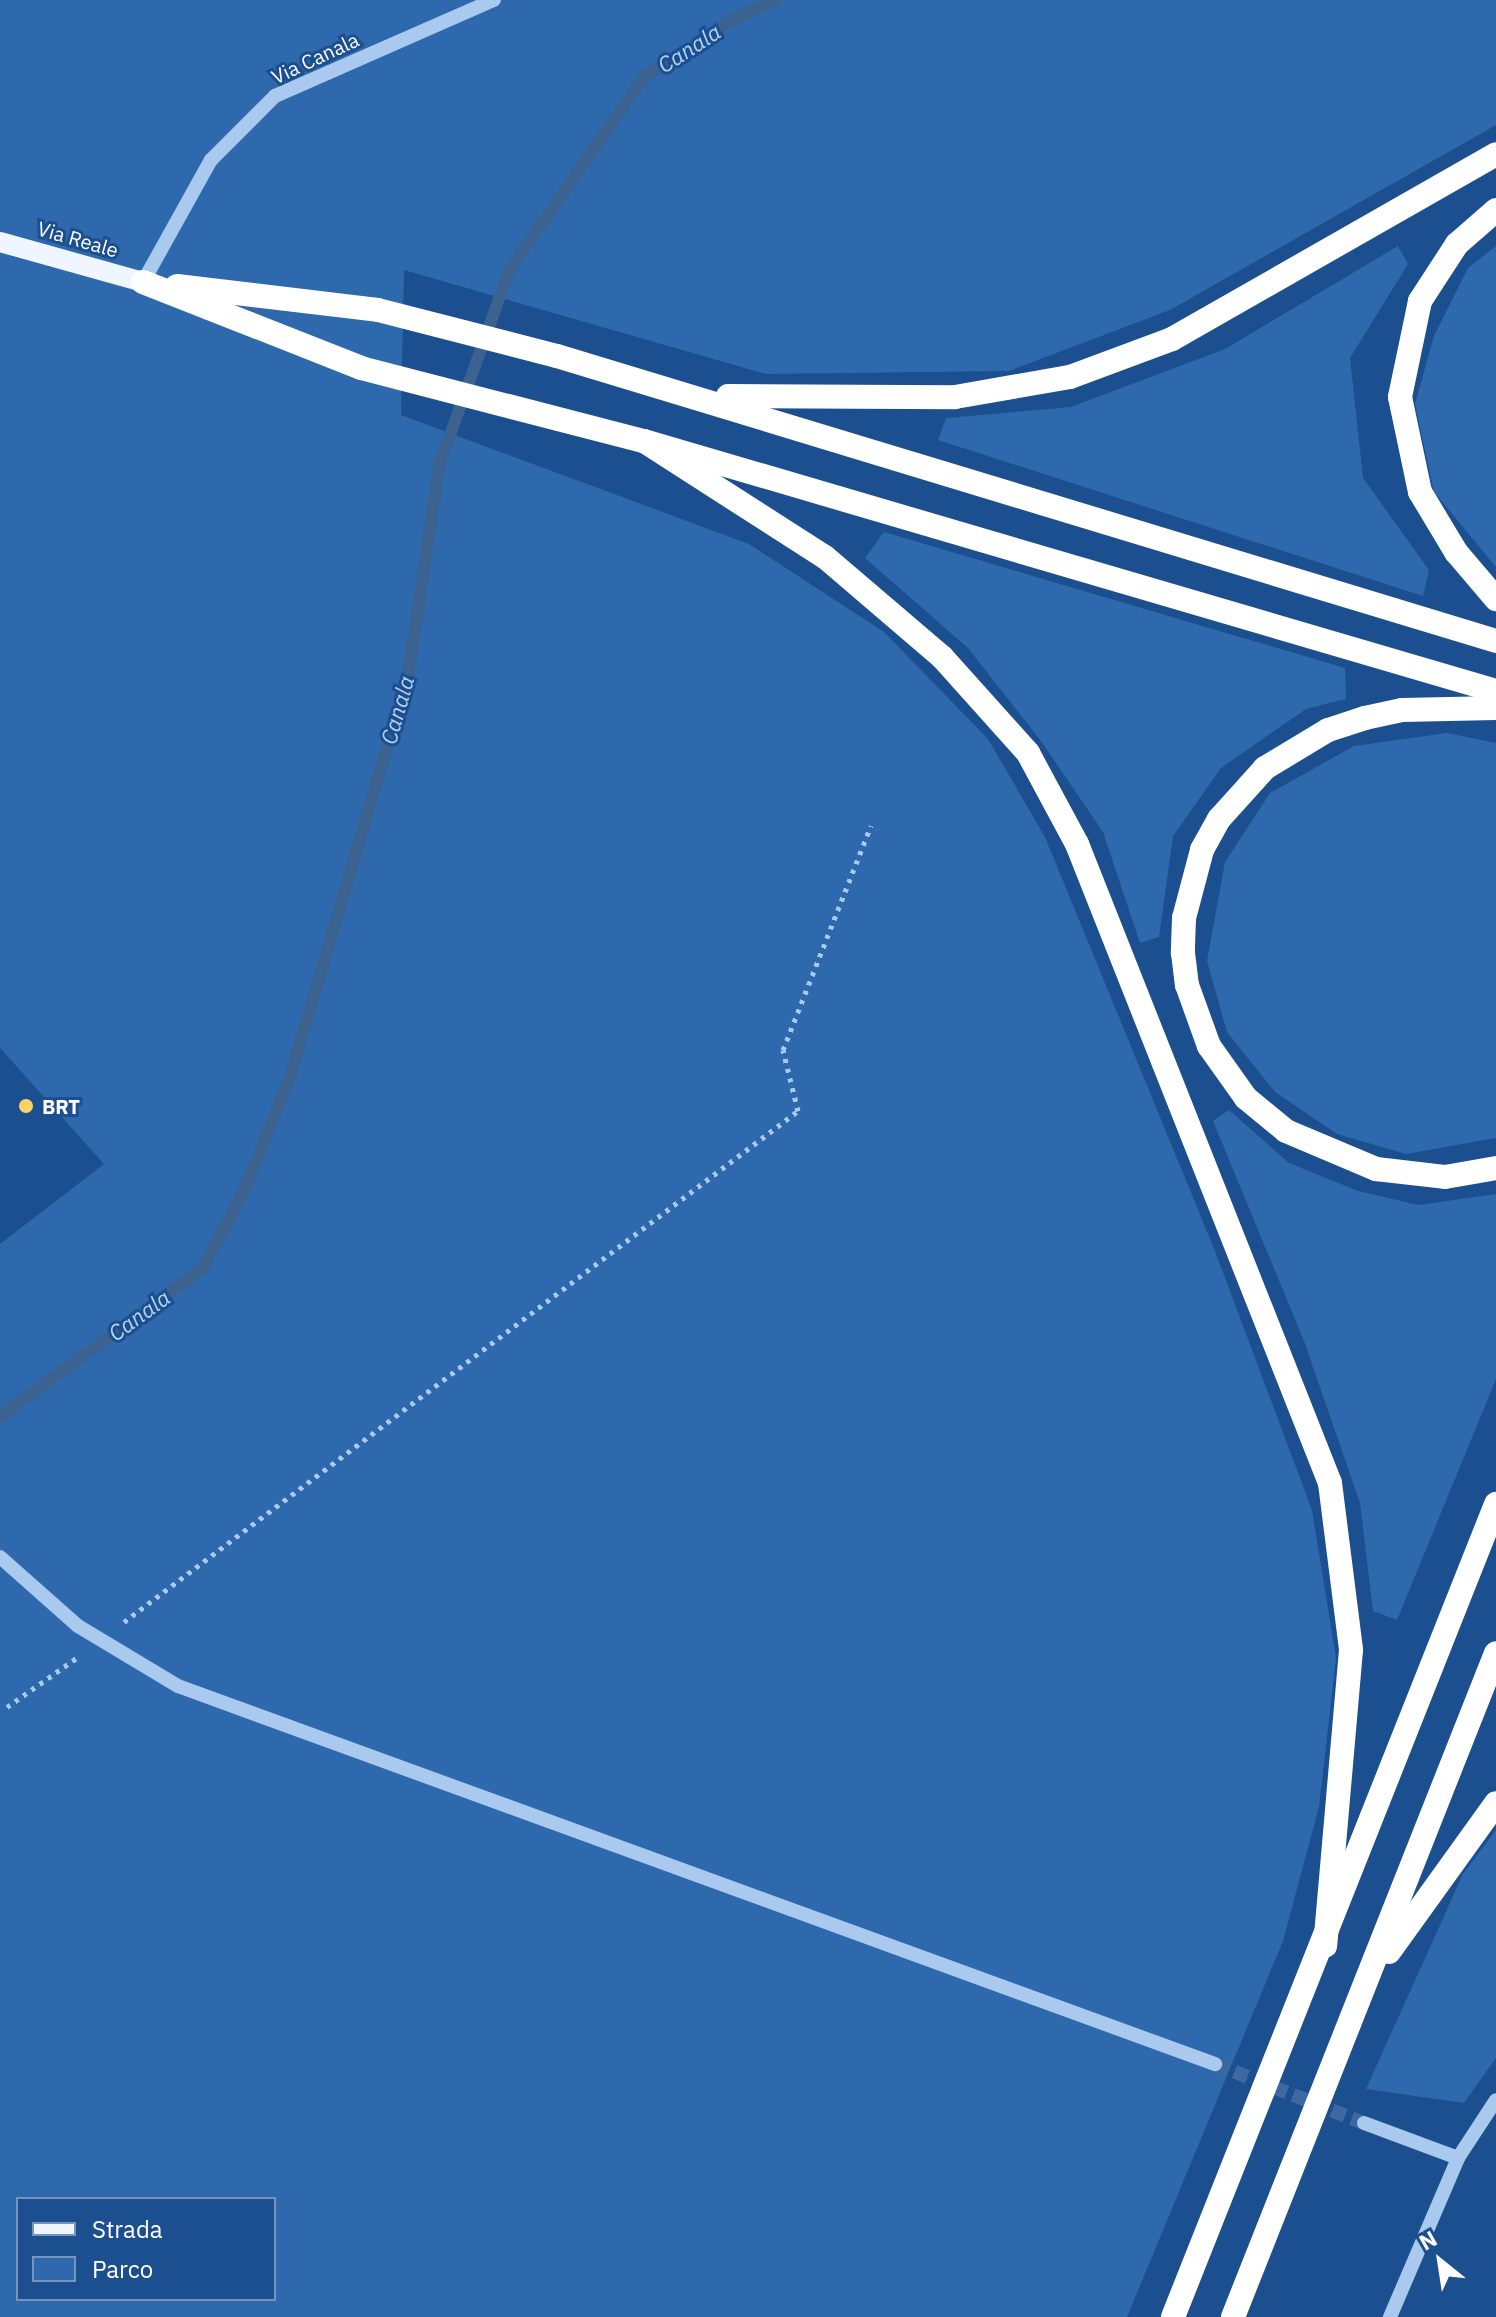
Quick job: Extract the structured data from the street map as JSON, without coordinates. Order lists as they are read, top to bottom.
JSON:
{
  "streets": {
    "main road": ["Via Reale"],
    "street": ["Via Canala"]
  },
  "crossings": [
    ["Via Canala", "Via Reale"]
  ],
  "water": ["Canala"],
  "places": ["BRT"],
  "legend": ["Strada", "Parco"],
  "north": "top left"
}
